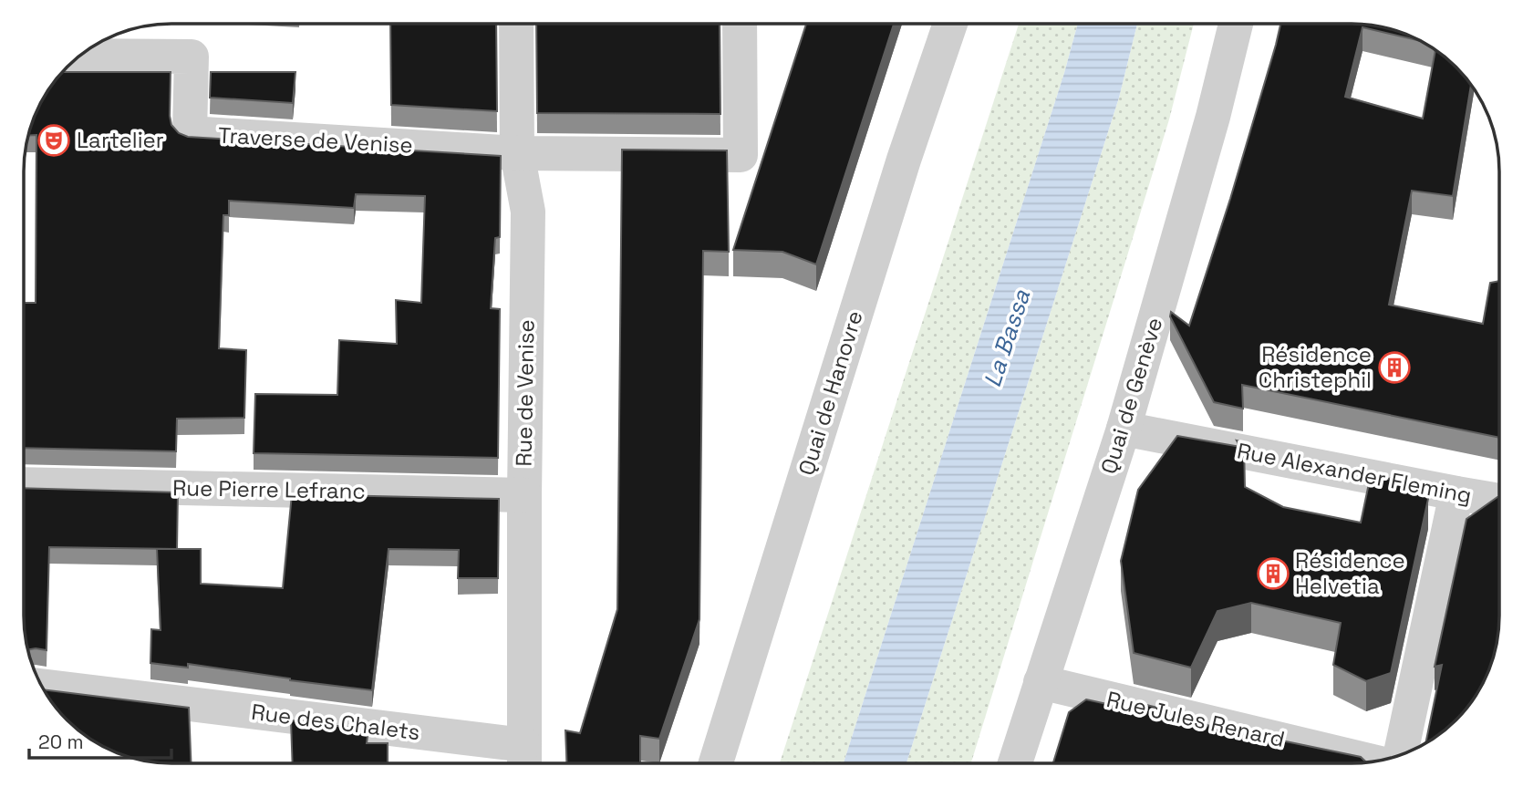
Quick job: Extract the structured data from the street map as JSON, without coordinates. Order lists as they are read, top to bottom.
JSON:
{
  "streets": {
    "street": [
      "Traverse de Venise",
      "Rue de Venise",
      "Quai de Hanovre",
      "Quai de Genève",
      "Rue Alexander Fleming",
      "Rue Pierre Lefranc",
      "Rue Jules Renard",
      "Rue des Chalets"
    ]
  },
  "crossings": [
    ["Traverse de Venise", "Rue de Venise"],
    ["Rue de Venise", "Rue Pierre Lefranc"],
    ["Rue de Venise", "Rue des Chalets"],
    ["Quai de Genève", "Rue Alexander Fleming"],
    ["Quai de Genève", "Rue Jules Renard"]
  ],
  "water": ["La Bassa"],
  "places": {
    "theatre": ["Lartelier"],
    "building": ["Résidence Christephil", "Résidence Helvetia"]
  },
  "scale_bar": "20 m"
}
